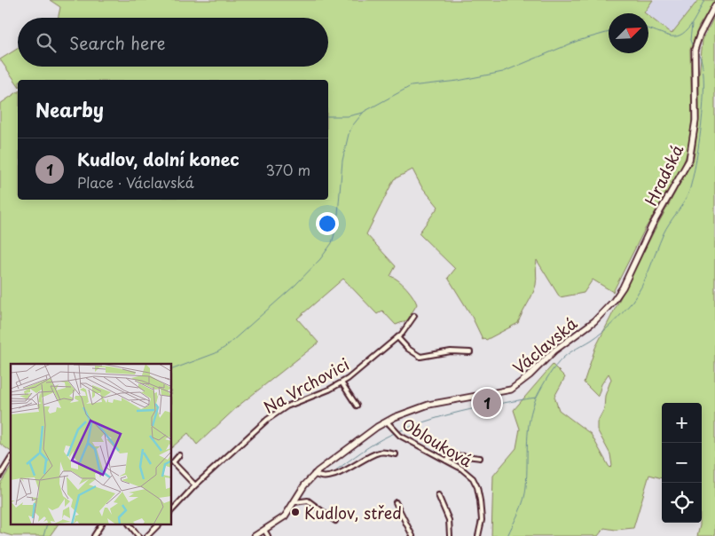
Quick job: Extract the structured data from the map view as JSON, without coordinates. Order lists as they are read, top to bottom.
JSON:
{
  "streets": {
    "street": [
      "Hradská",
      "Václavská",
      "Na Vrchovici",
      "Oblouková"
    ]
  },
  "crossings": [
    ["Hradská", "Václavská"],
    ["Václavská", "Oblouková"]
  ],
  "places": ["Kudlov, střed"],
  "north": "top right",
  "page": {
    "search": "Search here",
    "heading": "Nearby",
    "list": [
      {
        "mark": "1",
        "name": "Kudlov, dolní konec",
        "note": "Place · Václavská",
        "value": "370 m"
      }
    ],
    "pins": "1",
    "map_buttons": ["+", "−"]
  }
}
